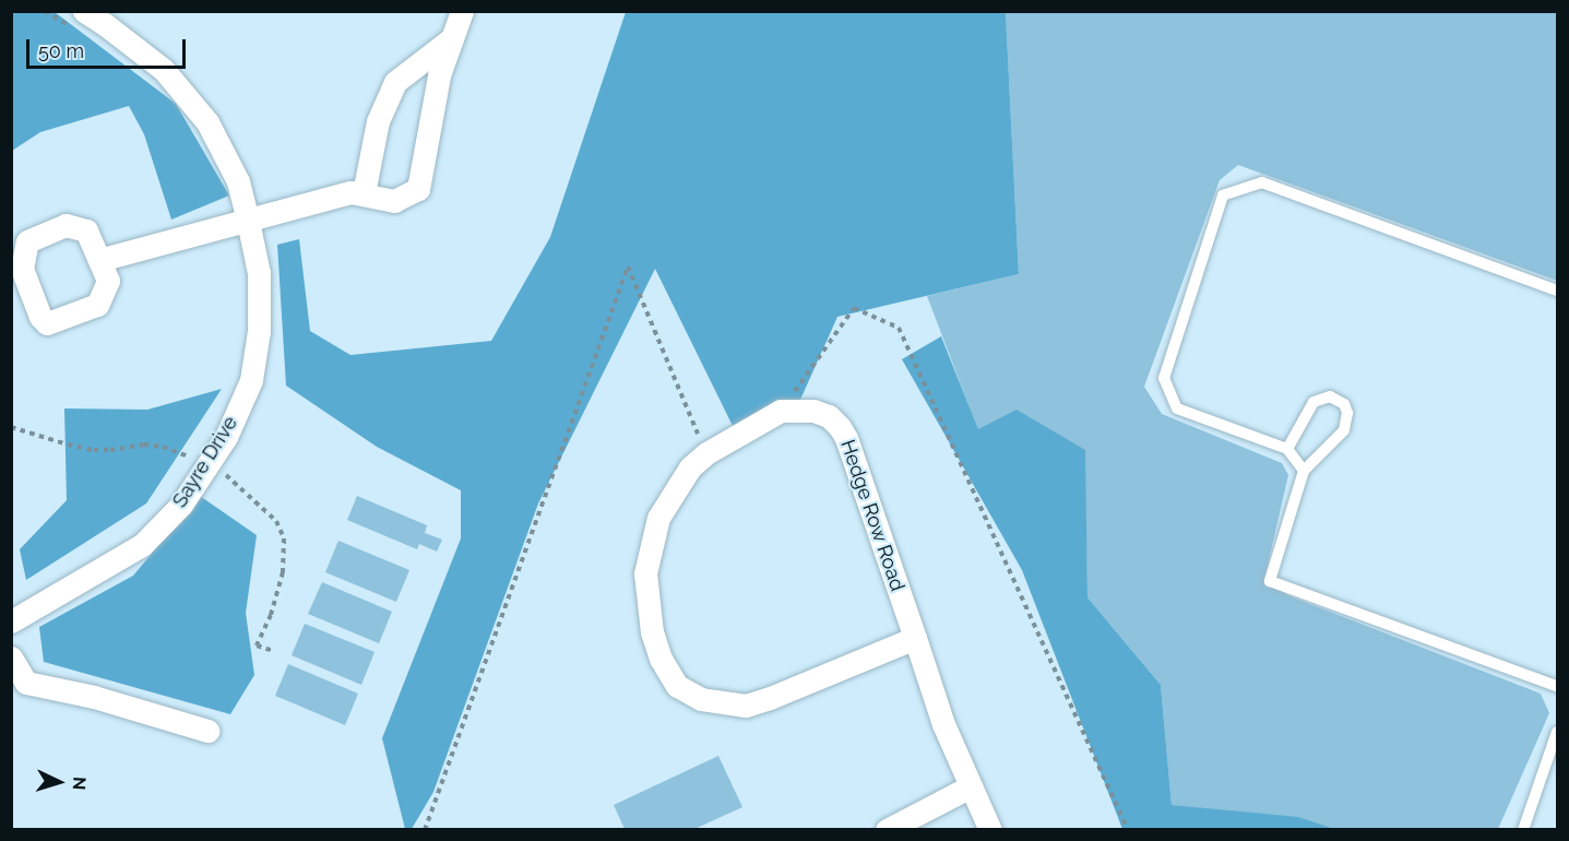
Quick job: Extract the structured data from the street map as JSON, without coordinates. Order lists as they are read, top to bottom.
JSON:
{
  "streets": {
    "street": ["Sayre Drive", "Hedge Row Road"]
  },
  "scale_bar": "50 m",
  "north": "right"
}
